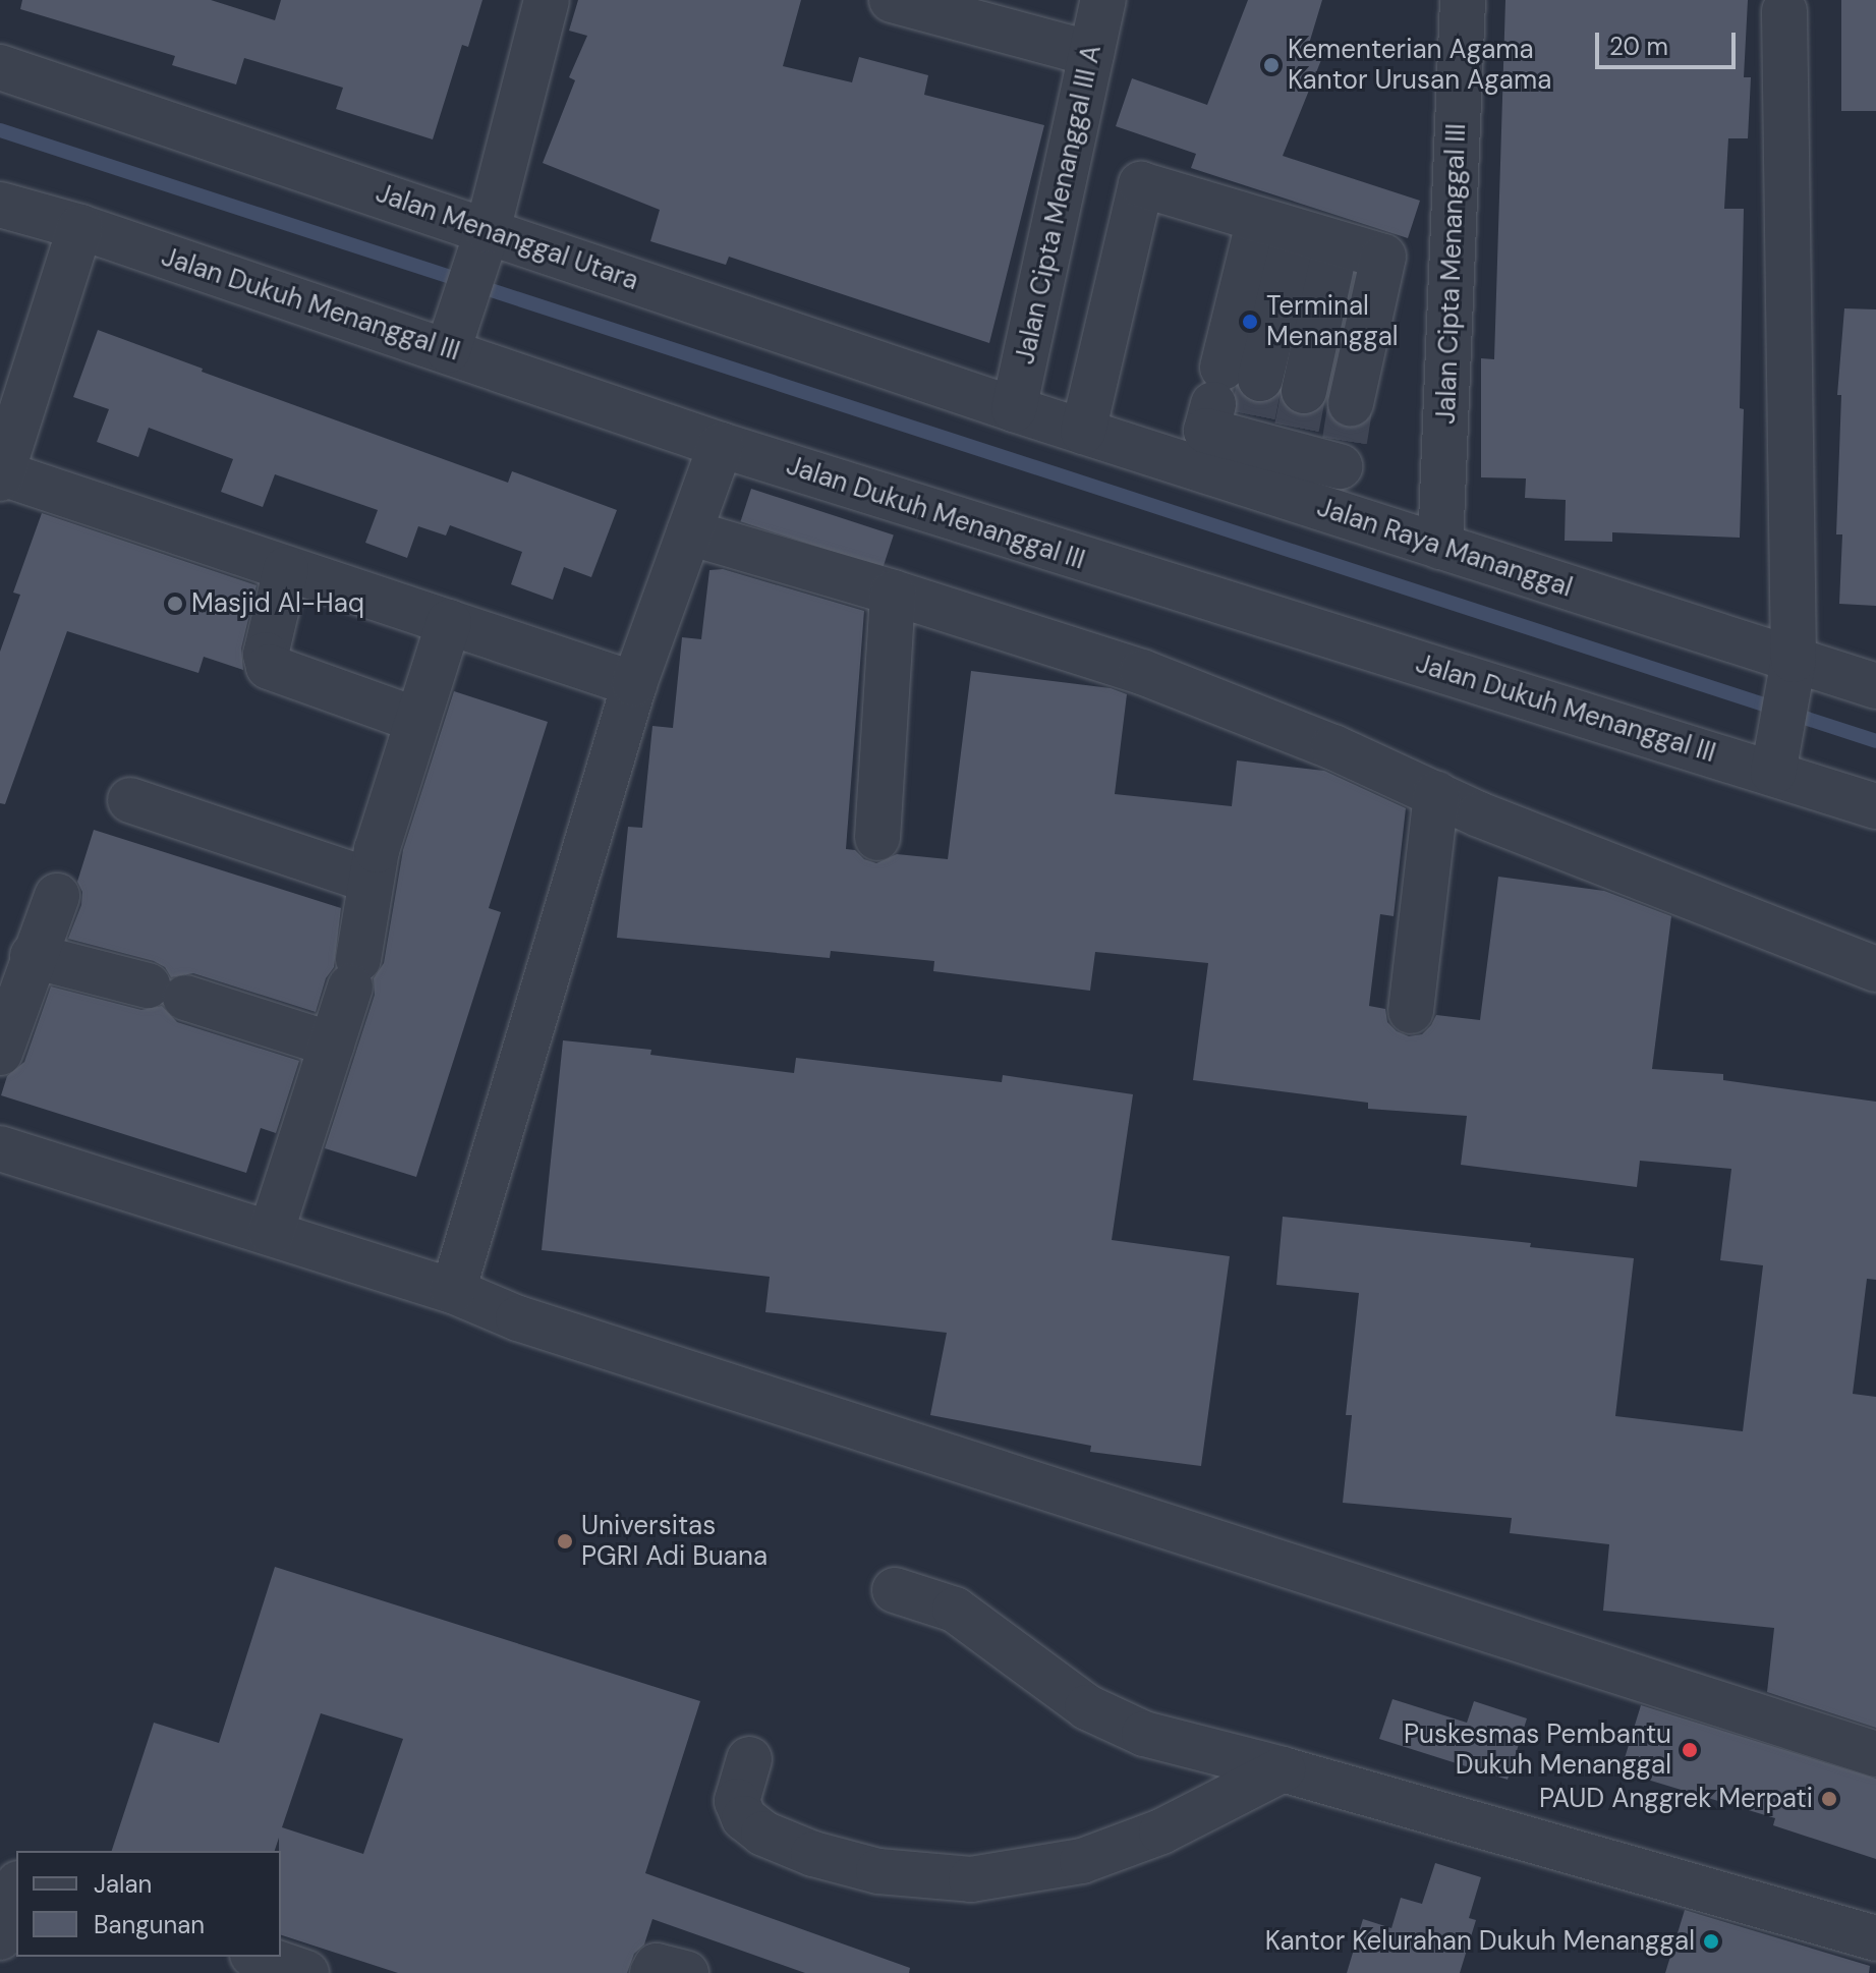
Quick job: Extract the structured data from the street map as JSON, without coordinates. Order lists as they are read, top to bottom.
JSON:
{
  "streets": {
    "street": [
      "Jalan Cipta Menanggal III A",
      "Jalan Menanggal Utara",
      "Jalan Cipta Menanggal III",
      "Jalan Dukuh Menanggal III",
      "Jalan Raya Mananggal"
    ]
  },
  "crossings": [
    ["Jalan Cipta Menanggal III A", "Jalan Menanggal Utara"],
    ["Jalan Cipta Menanggal III A", "Jalan Raya Mananggal"],
    ["Jalan Menanggal Utara", "Jalan Raya Mananggal"],
    ["Jalan Cipta Menanggal III", "Jalan Raya Mananggal"]
  ],
  "places": [
    "Kementerian Agama Kantor Urusan Agama",
    "Terminal Menanggal",
    "Masjid Al-Haq",
    "Universitas PGRI Adi Buana",
    "Puskesmas Pembantu Dukuh Menanggal",
    "PAUD Anggrek Merpati",
    "Kantor Kelurahan Dukuh Menanggal"
  ],
  "legend": ["Jalan", "Bangunan"],
  "scale_bar": "20 m"
}
